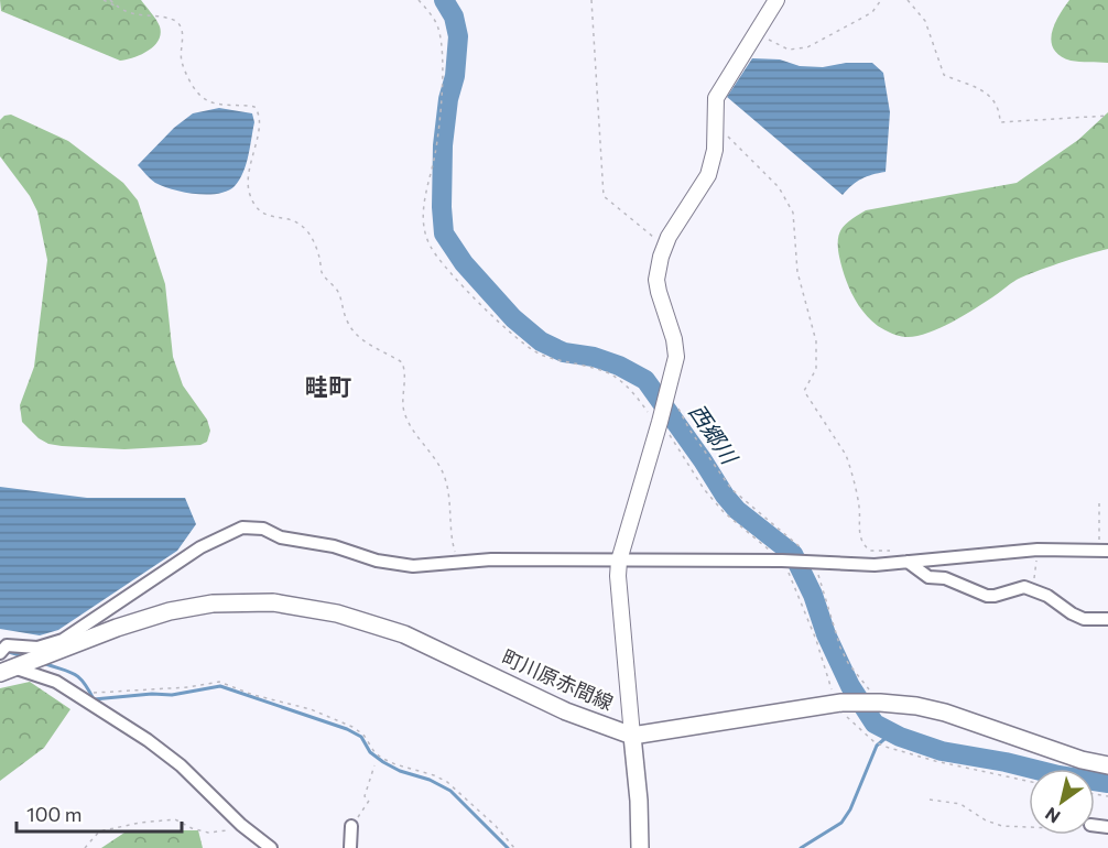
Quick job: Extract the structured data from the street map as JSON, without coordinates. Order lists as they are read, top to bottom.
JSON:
{
  "streets": {
    "main road": ["町川原赤間線"]
  },
  "districts": ["畦町"],
  "water": ["西郷川"],
  "scale_bar": "100 m",
  "north": "bottom left"
}
